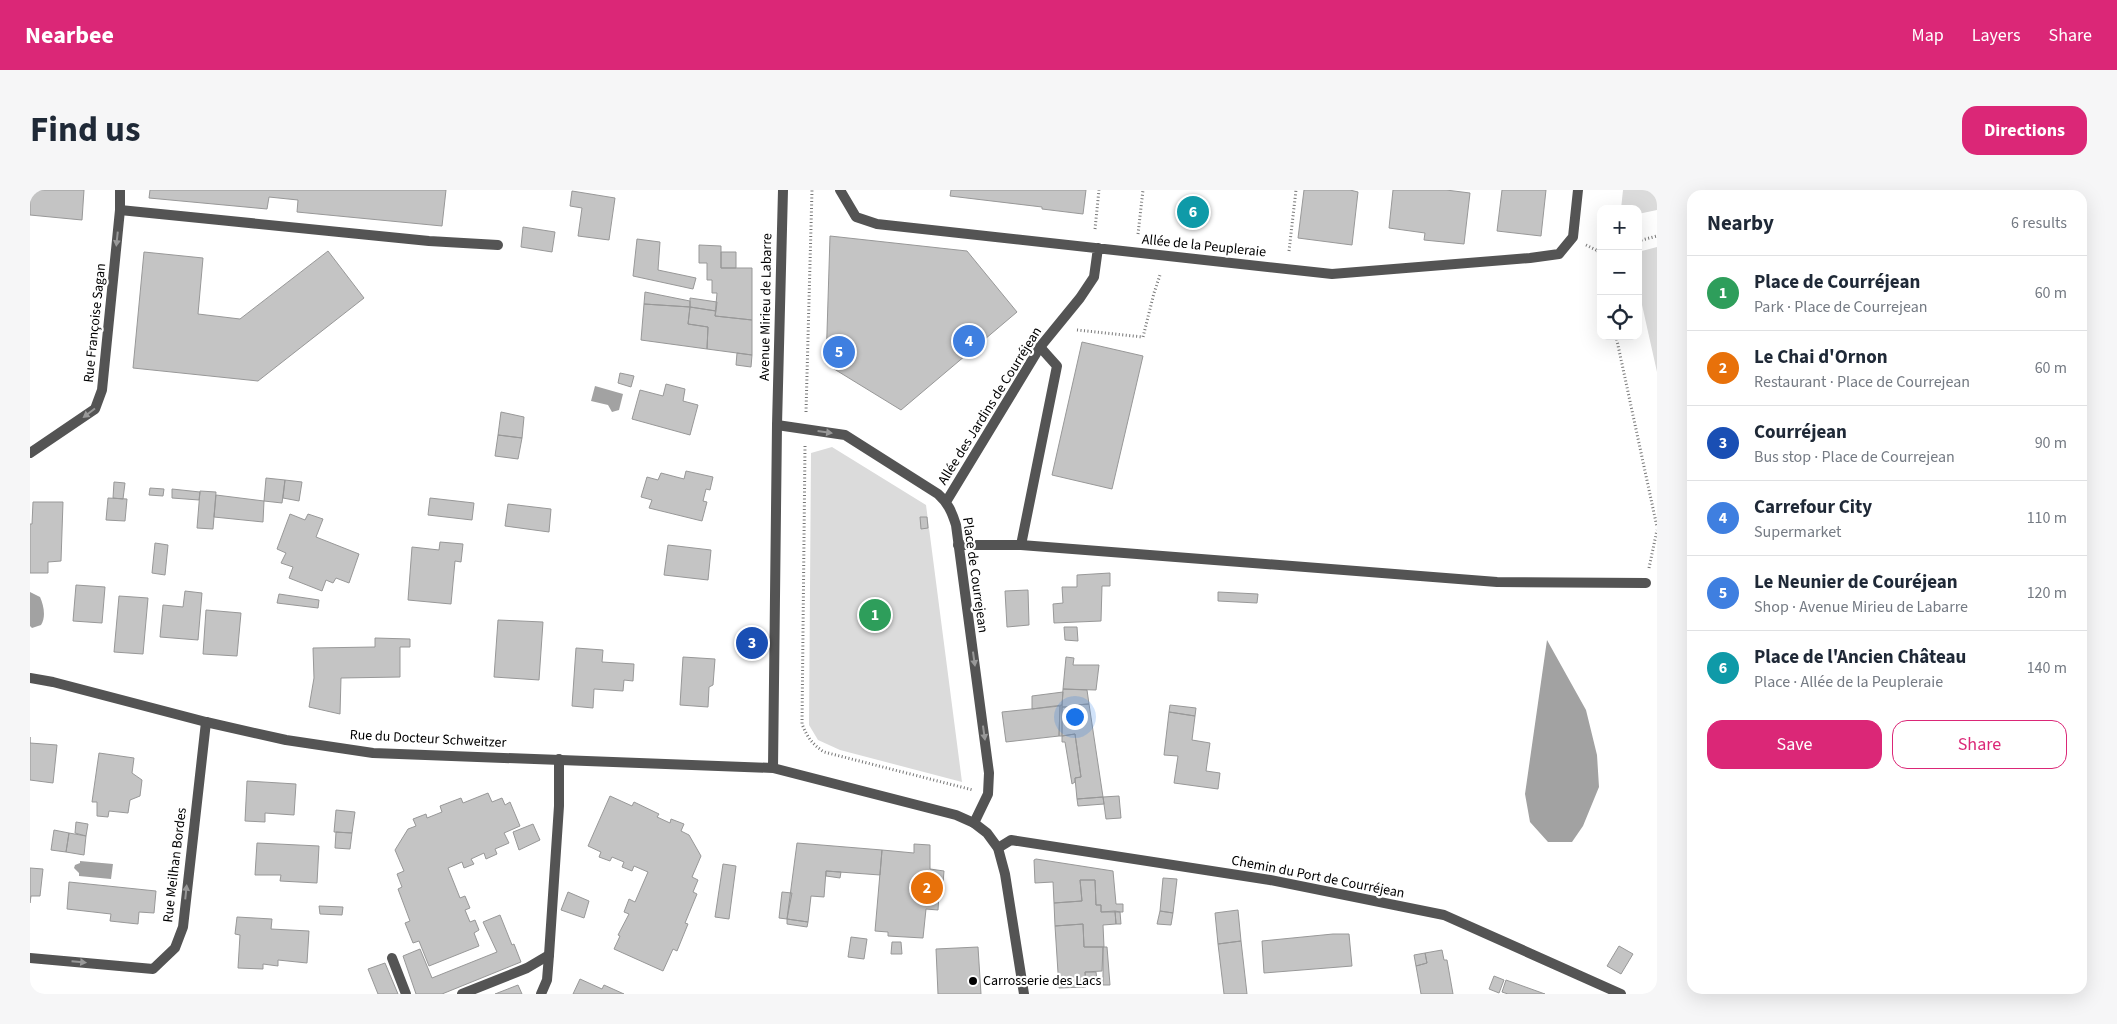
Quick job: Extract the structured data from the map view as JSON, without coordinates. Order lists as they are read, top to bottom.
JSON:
{
  "streets": {
    "street": [
      "Allée de la Peupleraie",
      "Avenue Mirieu de Labarre",
      "Rue Françoise Sagan",
      "Allée des Jardins de Courréjean",
      "Place de Courrejean",
      "Rue du Docteur Schweitzer",
      "Rue Meilhan Bordes",
      "Chemin du Port de Courréjean"
    ]
  },
  "crossings": [
    ["Allée de la Peupleraie", "Allée des Jardins de Courréjean"],
    ["Allée des Jardins de Courréjean", "Place de Courrejean"],
    ["Rue du Docteur Schweitzer", "Rue Meilhan Bordes"]
  ],
  "one_way": ["Rue Françoise Sagan", "Place de Courrejean"],
  "places": ["Carrosserie des Lacs"],
  "page": {
    "header": "Nearbee",
    "nav": ["Map", "Layers", "Share"],
    "title": "Find us",
    "buttons": [
      "Directions",
      ["Save", "Share"]
    ],
    "heading": ["Nearby", "6 results"],
    "pins": [
      "6",
      "4",
      "5",
      "1",
      "3",
      "2"
    ],
    "map_buttons": ["+", "−"],
    "list": [
      {
        "mark": "1",
        "name": "Place de Courréjean",
        "note": "Park · Place de Courrejean",
        "value": "60 m"
      },
      {
        "mark": "2",
        "name": "Le Chai d'Ornon",
        "note": "Restaurant · Place de Courrejean",
        "value": "60 m"
      },
      {
        "mark": "3",
        "name": "Courréjean",
        "note": "Bus stop · Place de Courrejean",
        "value": "90 m"
      },
      {
        "mark": "4",
        "name": "Carrefour City",
        "note": "Supermarket",
        "value": "110 m"
      },
      {
        "mark": "5",
        "name": "Le Neunier de Couréjean",
        "note": "Shop · Avenue Mirieu de Labarre",
        "value": "120 m"
      },
      {
        "mark": "6",
        "name": "Place de l'Ancien Château",
        "note": "Place · Allée de la Peupleraie",
        "value": "140 m"
      }
    ]
  }
}
